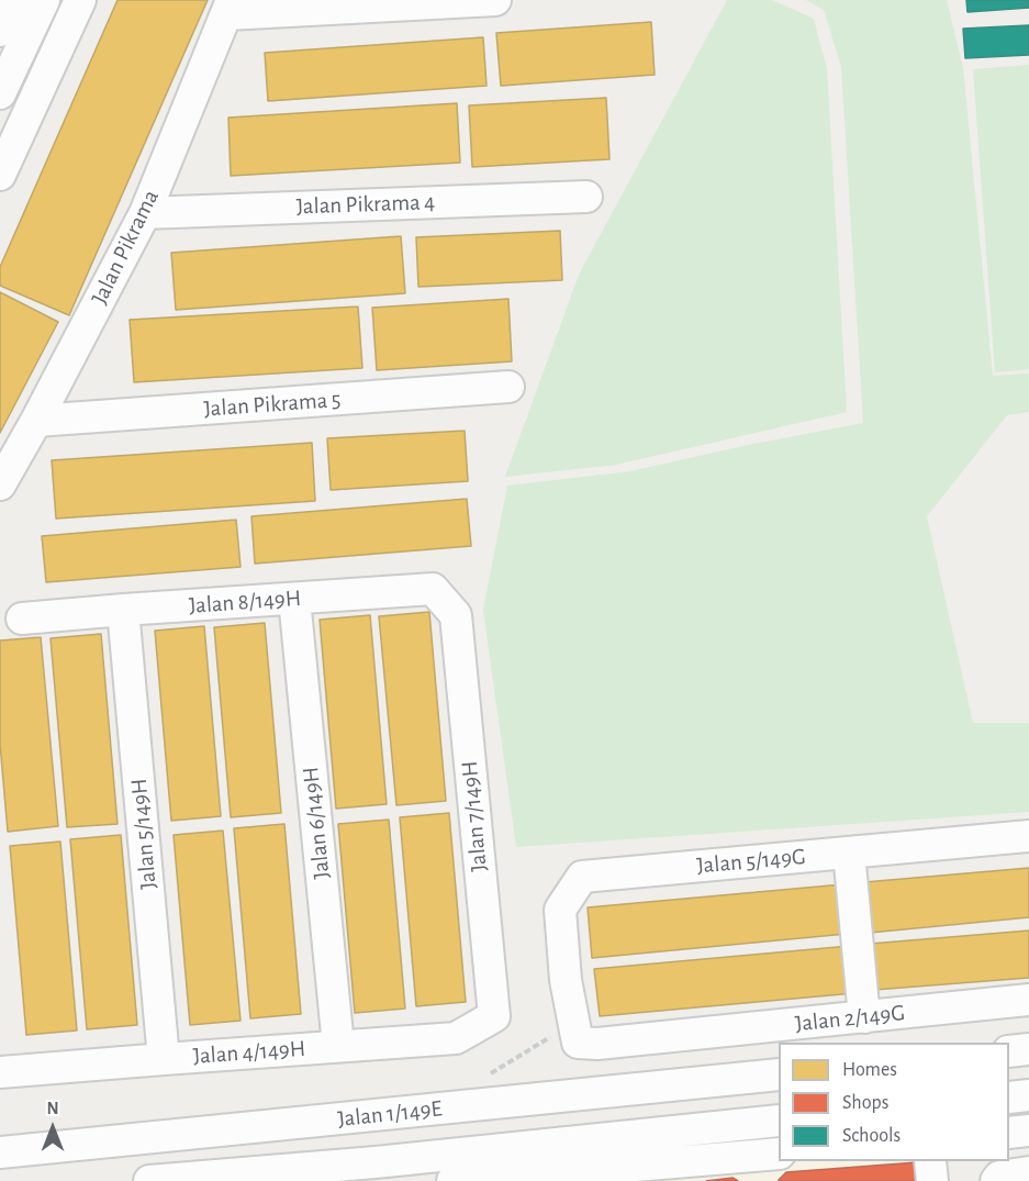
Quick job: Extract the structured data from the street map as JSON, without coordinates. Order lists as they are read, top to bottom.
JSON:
{
  "streets": {
    "street": [
      "Jalan Pikrama 4",
      "Jalan Pikrama",
      "Jalan Pikrama 5",
      "Jalan 8/149H",
      "Jalan 7/149H",
      "Jalan 6/149H",
      "Jalan 5/149H",
      "Jalan 5/149G",
      "Jalan 2/149G",
      "Jalan 4/149H",
      "Jalan 1/149E"
    ]
  },
  "crossings": [
    ["Jalan Pikrama 4", "Jalan Pikrama"],
    ["Jalan Pikrama", "Jalan Pikrama 5"],
    ["Jalan 8/149H", "Jalan 7/149H"],
    ["Jalan 8/149H", "Jalan 6/149H"],
    ["Jalan 8/149H", "Jalan 5/149H"],
    ["Jalan 7/149H", "Jalan 4/149H"],
    ["Jalan 6/149H", "Jalan 4/149H"],
    ["Jalan 5/149H", "Jalan 4/149H"],
    ["Jalan 5/149G", "Jalan 2/149G"]
  ],
  "legend": ["Homes", "Shops", "Schools"],
  "north": "top"
}
